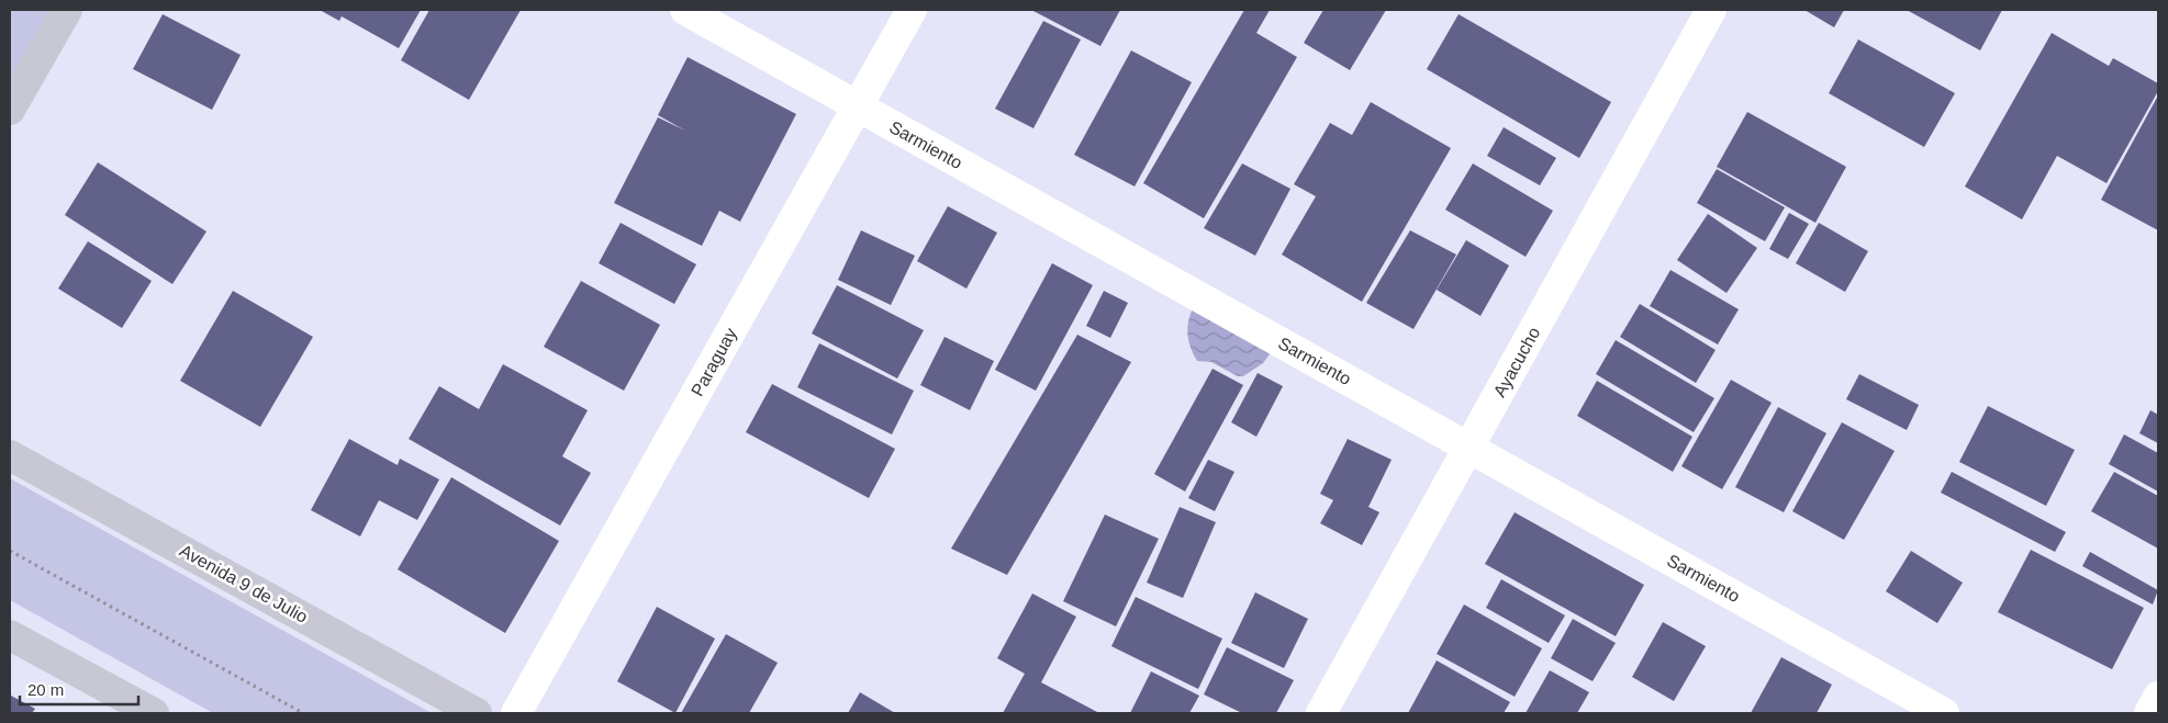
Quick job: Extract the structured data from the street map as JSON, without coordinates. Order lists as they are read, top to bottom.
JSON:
{
  "streets": {
    "main road": ["Avenida 9 de Julio"],
    "street": ["Sarmiento", "Paraguay", "Ayacucho"]
  },
  "crossings": [
    ["Sarmiento", "Paraguay"],
    ["Sarmiento", "Ayacucho"]
  ],
  "scale_bar": "20 m"
}
